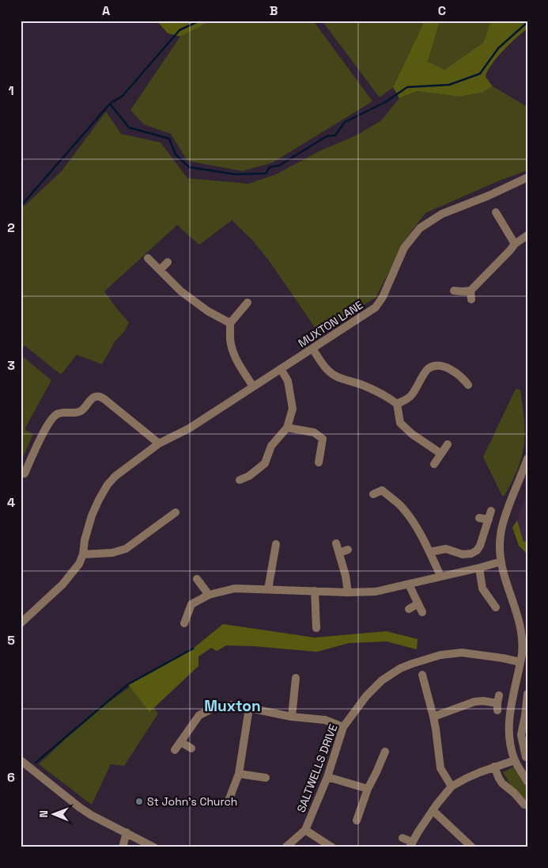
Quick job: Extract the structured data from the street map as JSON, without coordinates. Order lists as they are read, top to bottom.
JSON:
{
  "streets": {
    "street": ["MUXTON LANE", "SALTWELLS DRIVE"]
  },
  "districts": ["Muxton"],
  "places": ["St John's Church"],
  "north": "left",
  "grid": {
    "columns": ["A", "B", "C"],
    "rows": [
      "1",
      "2",
      "3",
      "4",
      "5",
      "6"
    ]
  }
}
